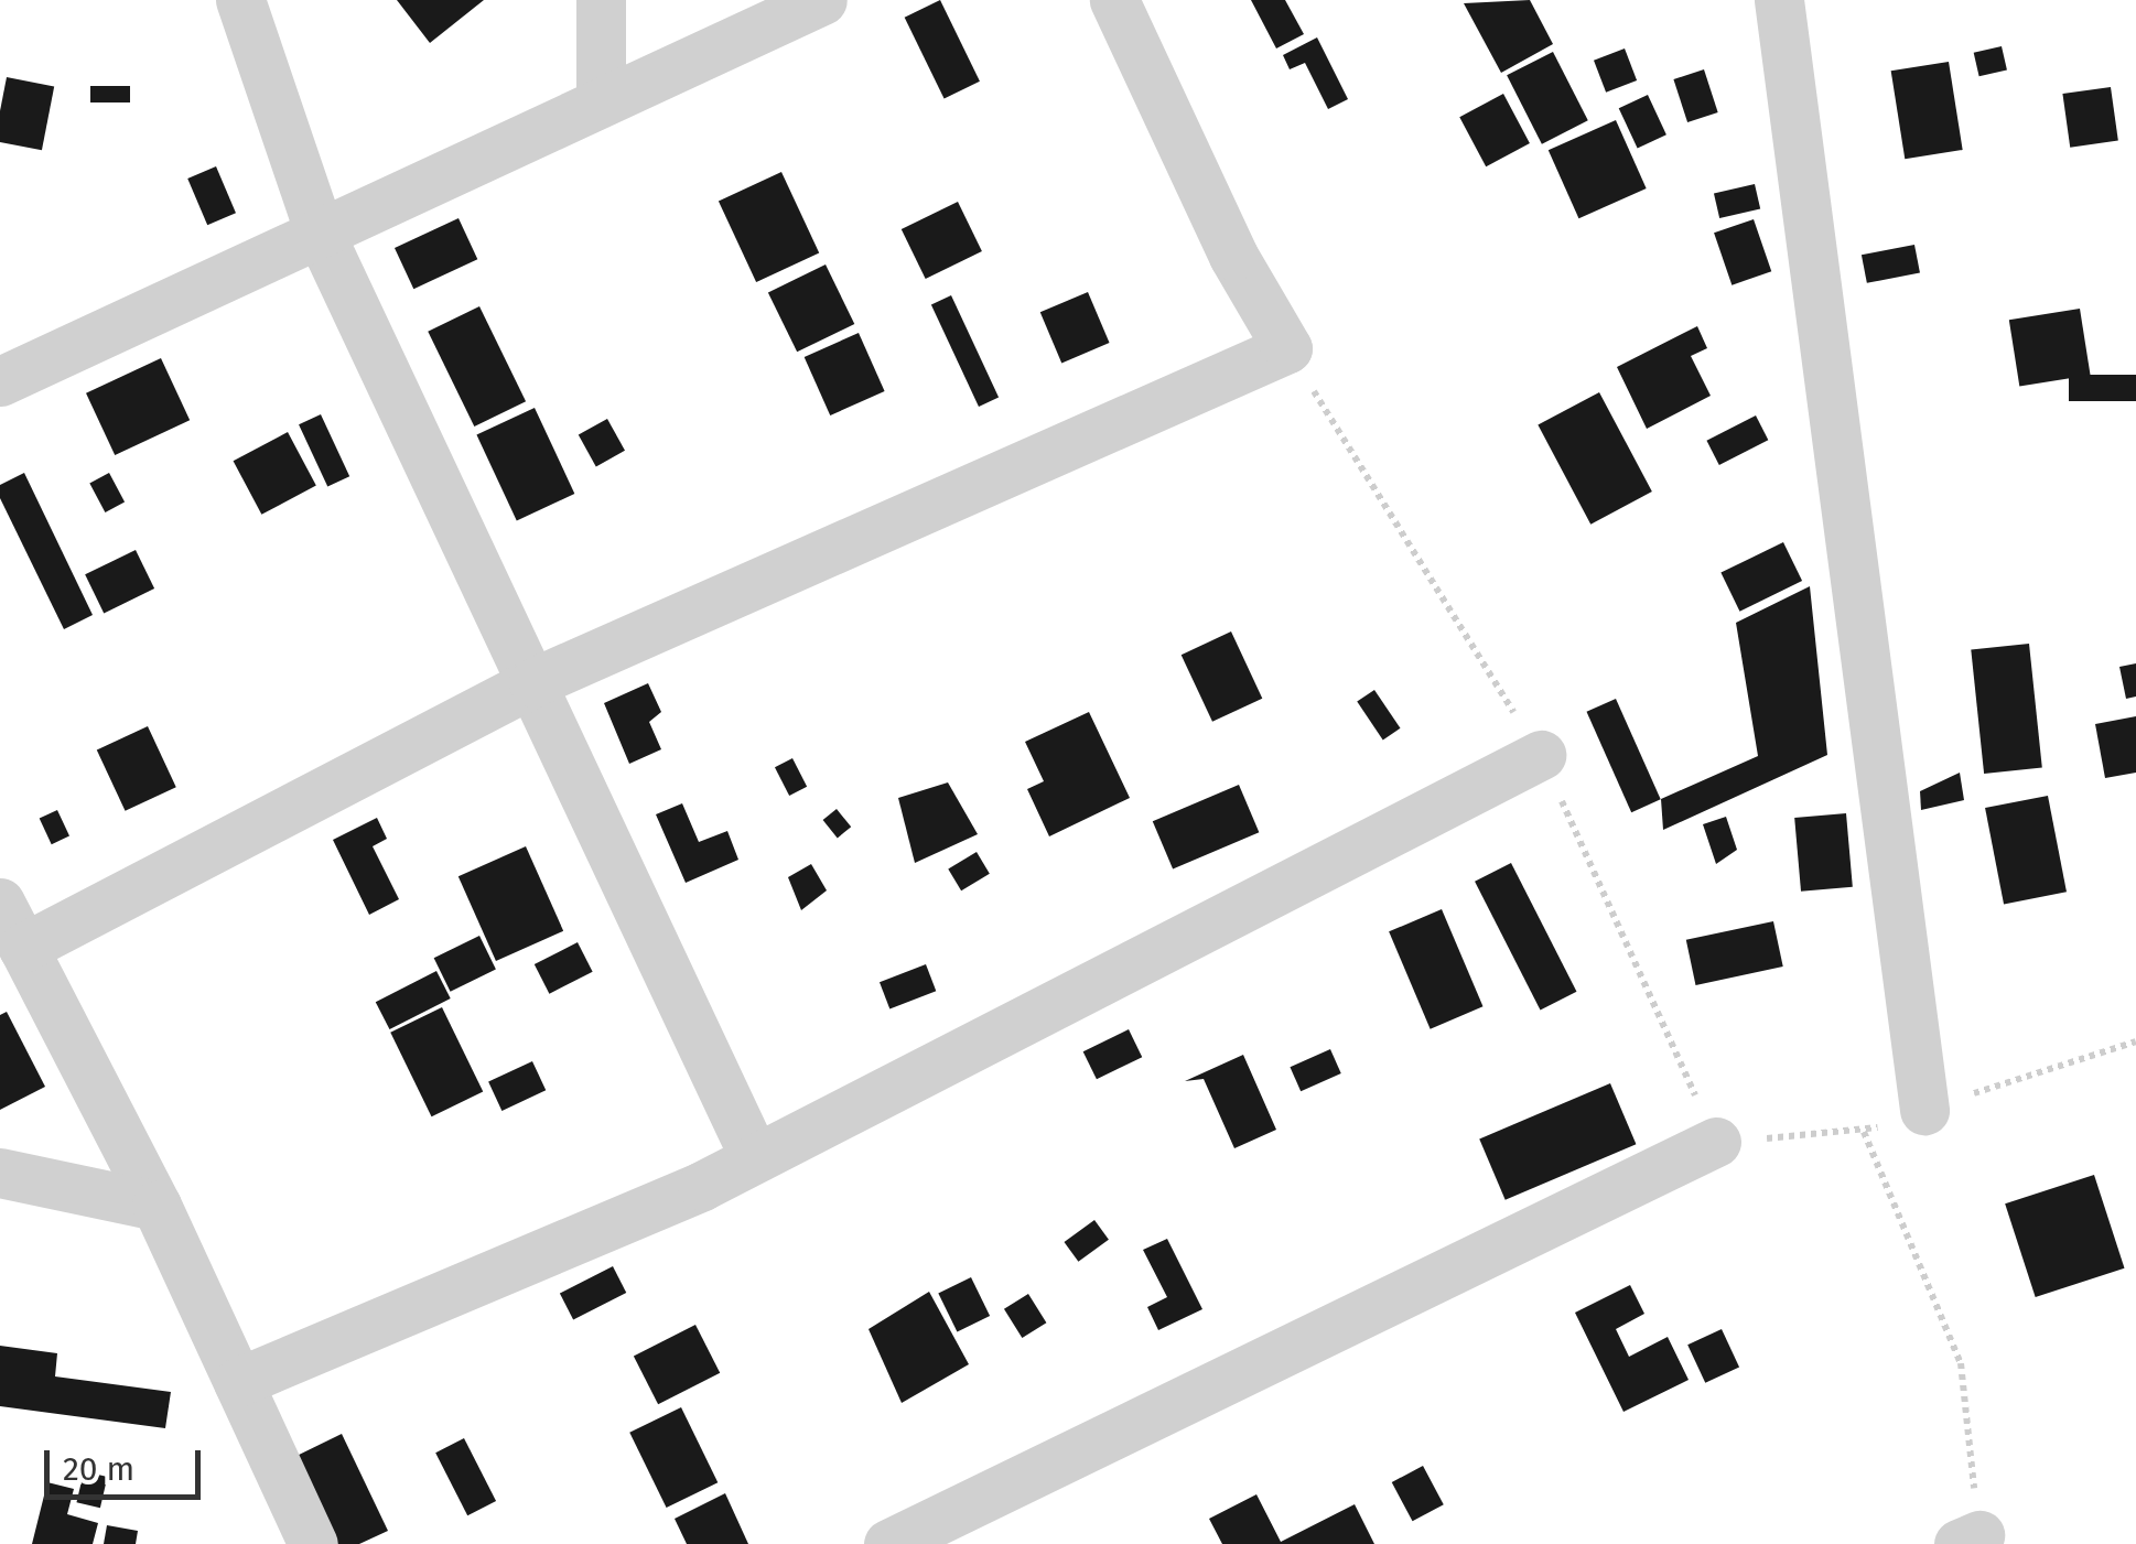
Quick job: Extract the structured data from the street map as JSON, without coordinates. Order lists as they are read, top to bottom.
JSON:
{
  "scale_bar": "20 m"
}
